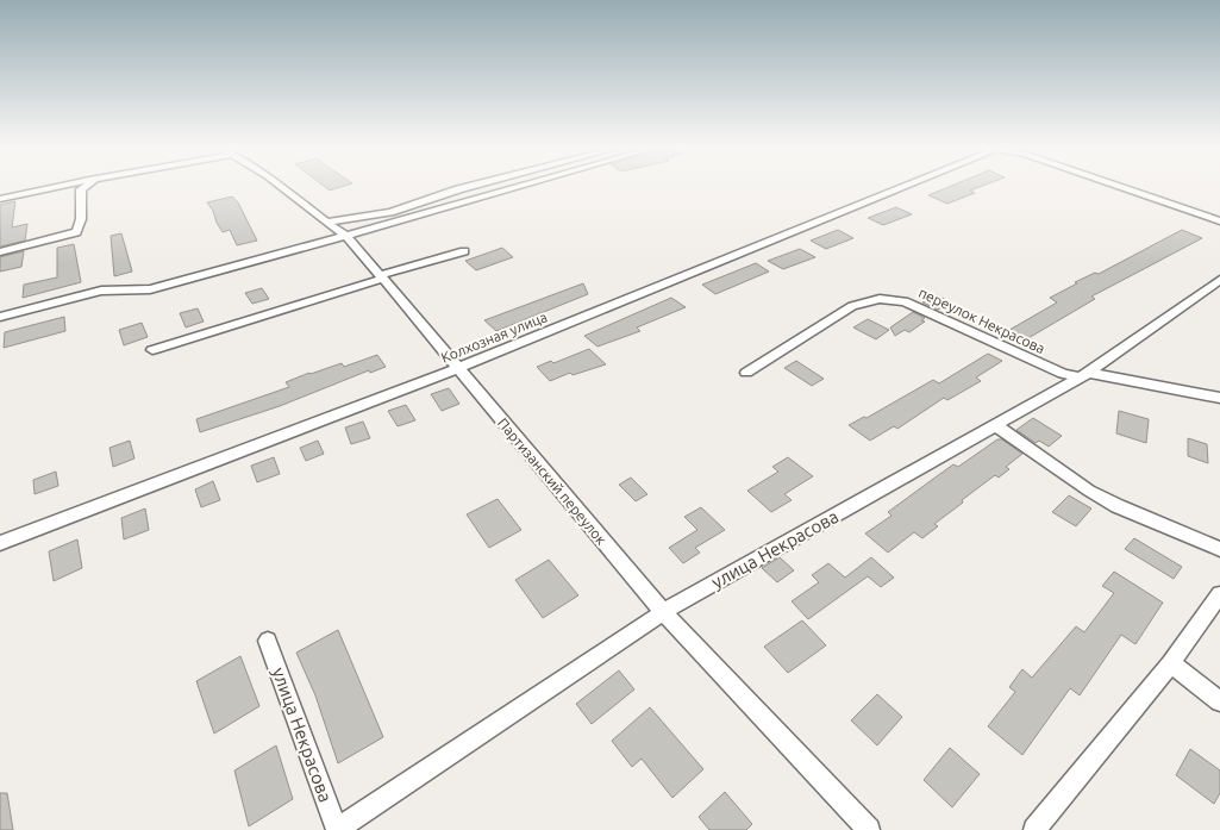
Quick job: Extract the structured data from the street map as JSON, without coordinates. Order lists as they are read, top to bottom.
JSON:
{
  "streets": {
    "street": [
      "переулок Некрасова",
      "Колхозная улица",
      "Партизанский переулок",
      "улица Некрасова"
    ]
  },
  "crossings": [
    ["переулок Некрасова", "улица Некрасова"],
    ["Колхозная улица", "Партизанский переулок"],
    ["Партизанский переулок", "улица Некрасова"]
  ]
}
